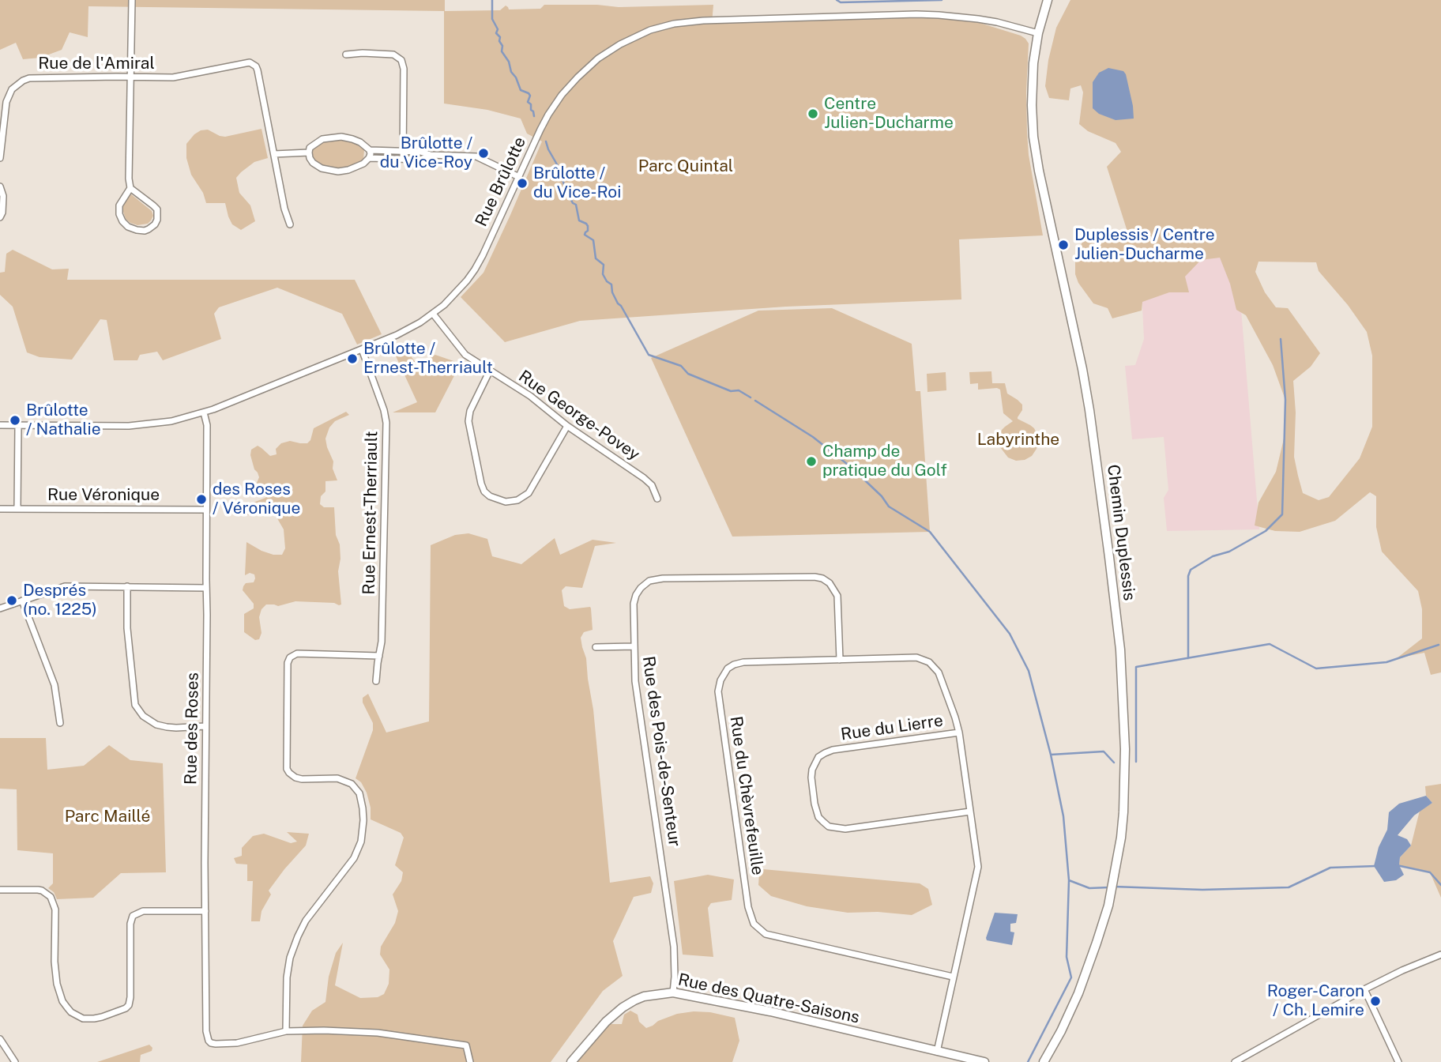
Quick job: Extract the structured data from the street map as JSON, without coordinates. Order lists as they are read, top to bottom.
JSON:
{
  "streets": {
    "street": [
      "Rue de l'Amiral",
      "Rue Brûlotte",
      "Rue George-Povey",
      "Rue Véronique",
      "Rue Ernest-Therriault",
      "Chemin Duplessis",
      "Rue du Lierre",
      "Rue des Roses",
      "Rue des Pois-de-Senteur",
      "Rue du Chèvrefeuille",
      "Rue des Quatre-Saisons"
    ]
  },
  "crossings": [
    ["Rue Brûlotte", "Rue George-Povey"],
    ["Rue Brûlotte", "Rue Ernest-Therriault"],
    ["Rue Brûlotte", "Chemin Duplessis"],
    ["Rue Brûlotte", "Rue des Roses"],
    ["Rue Véronique", "Rue des Roses"],
    ["Rue du Lierre", "Rue du Chèvrefeuille"],
    ["Rue des Pois-de-Senteur", "Rue du Chèvrefeuille"],
    ["Rue des Pois-de-Senteur", "Rue des Quatre-Saisons"]
  ],
  "parks": ["Parc Quintal", "Labyrinthe", "Parc Maillé"],
  "places": [
    "Centre Julien-Ducharme",
    "Brûlotte / du Vice-Roy",
    "Brûlotte / du Vice-Roi",
    "Duplessis / Centre Julien-Ducharme",
    "Brûlotte / Ernest-Therriault",
    "Brûlotte / Nathalie",
    "Champ de pratique du Golf",
    "des Roses / Véronique",
    "Després (no. 1225)",
    "Roger-Caron / Ch. Lemire"
  ]
}
